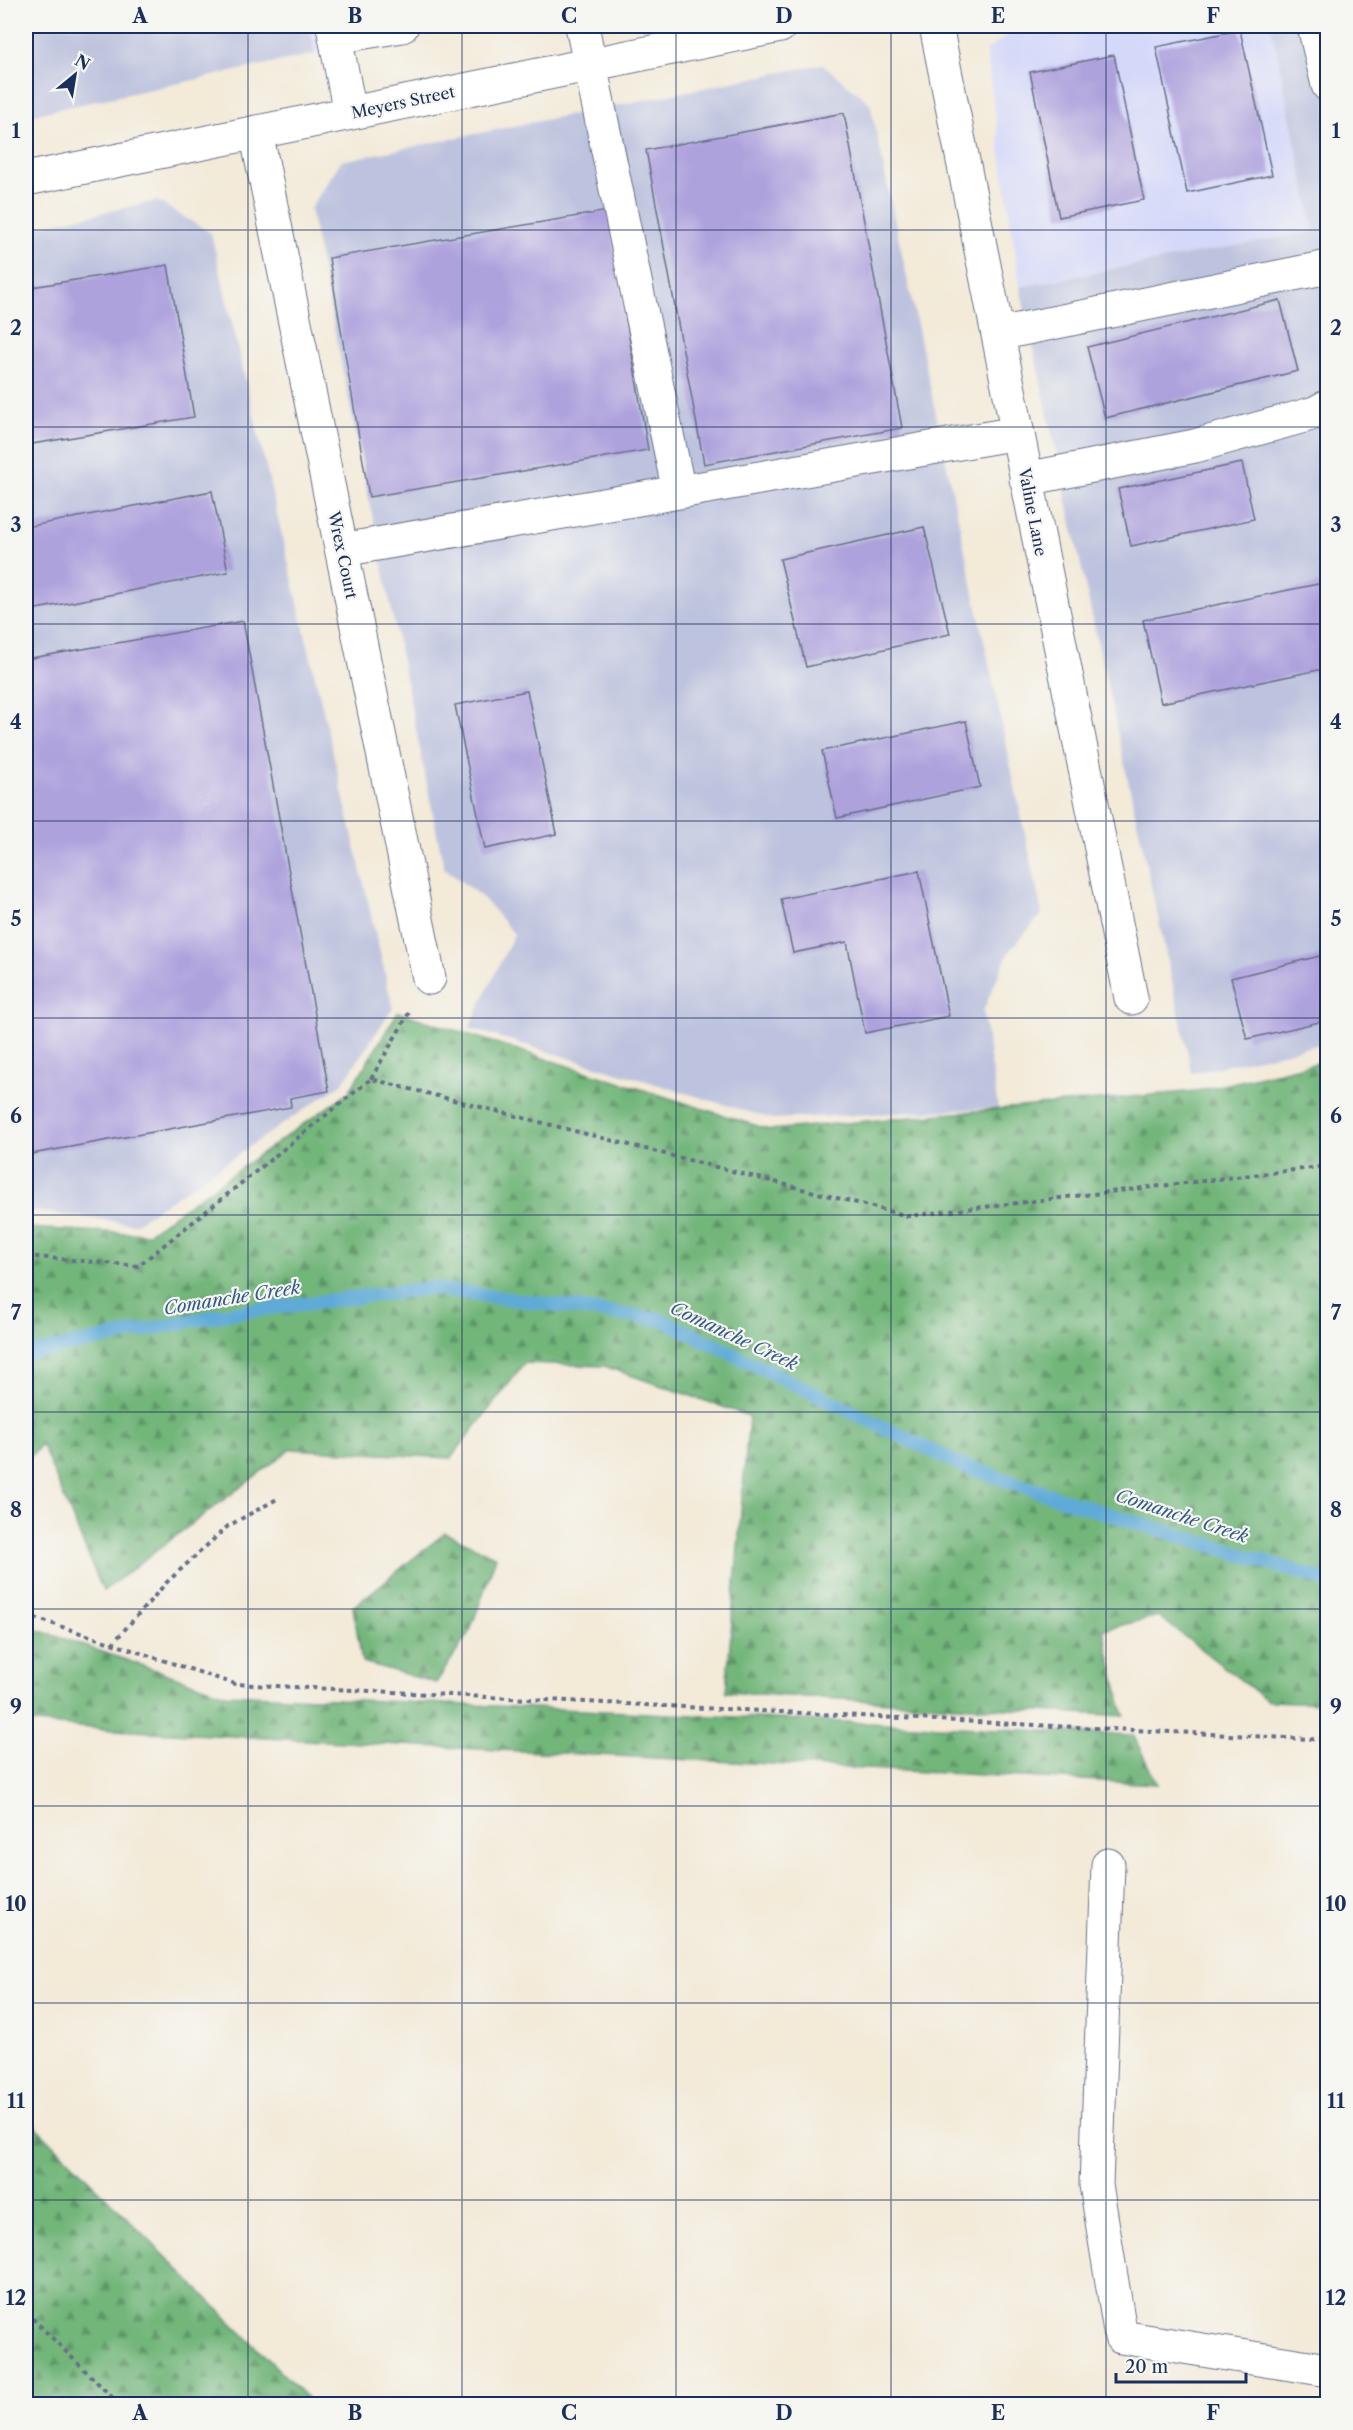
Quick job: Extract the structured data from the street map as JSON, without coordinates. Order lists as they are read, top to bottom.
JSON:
{
  "streets": {
    "street": ["Meyers Street", "Valine Lane", "Wrex Court"]
  },
  "crossings": [
    ["Meyers Street", "Wrex Court"]
  ],
  "water": ["Comanche Creek"],
  "scale_bar": "20 m",
  "north": "top right",
  "grid": {
    "columns": [
      "A",
      "B",
      "C",
      "D",
      "E",
      "F"
    ],
    "rows": [
      "1",
      "2",
      "3",
      "4",
      "5",
      "6",
      "7",
      "8",
      "9",
      "10",
      "11",
      "12"
    ]
  }
}
